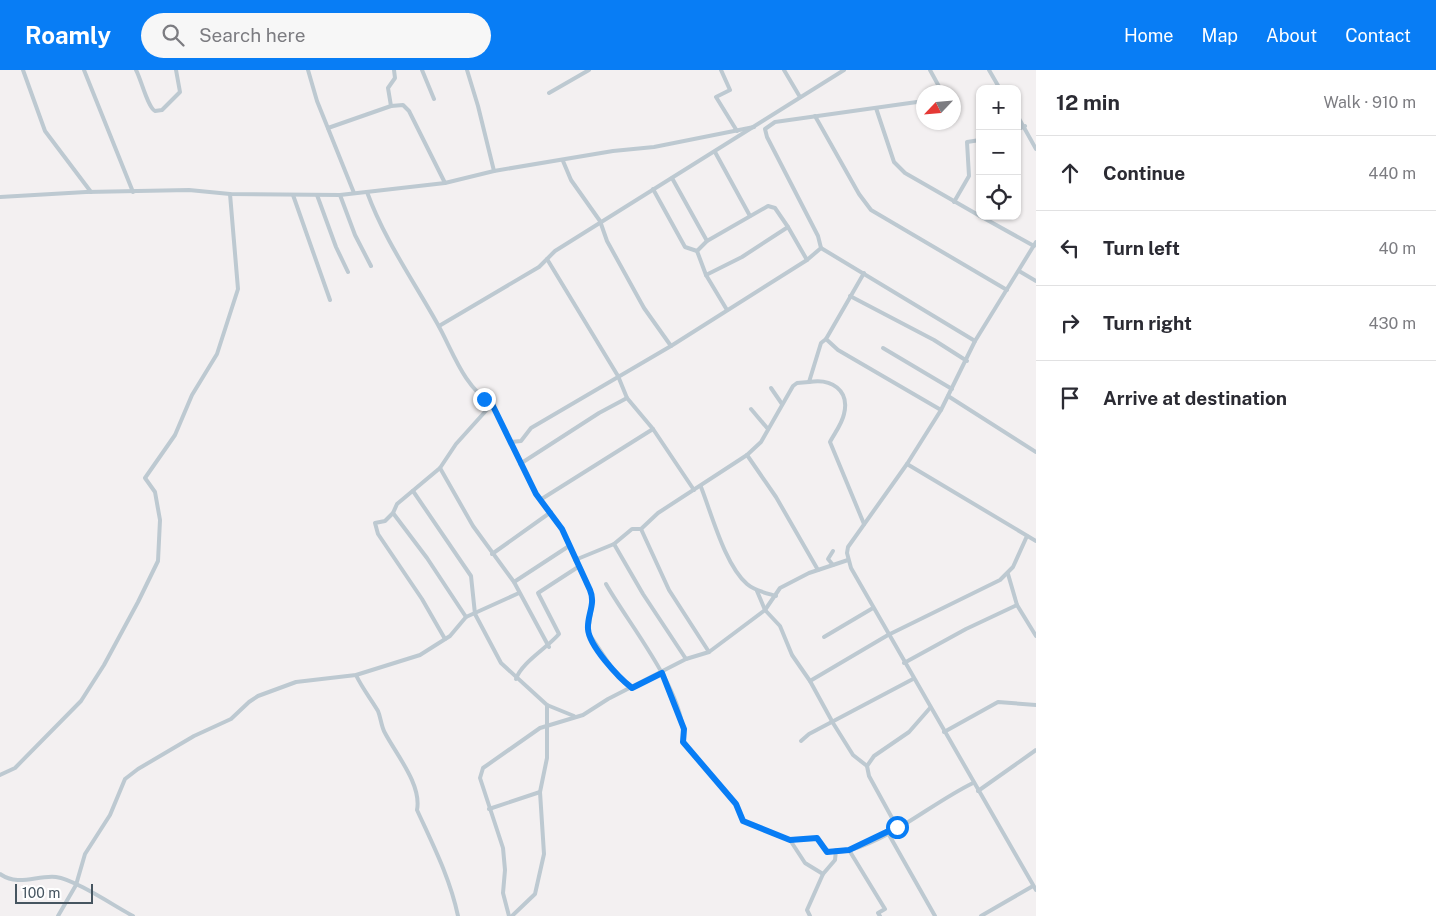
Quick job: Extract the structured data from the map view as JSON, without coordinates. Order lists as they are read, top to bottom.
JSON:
{
  "scale_bar": "100 m",
  "north": "bottom left",
  "page": {
    "header": "Roamly",
    "search": "Search here",
    "nav": [
      "Home",
      "Map",
      "About",
      "Contact"
    ],
    "heading": ["12 min", "Walk · 910 m"],
    "map_buttons": ["+", "−"],
    "list": [
      ["Continue", "440 m"],
      ["Turn left", "40 m"],
      ["Turn right", "430 m"],
      "Arrive at destination"
    ],
    "scale": "100 m"
  }
}
